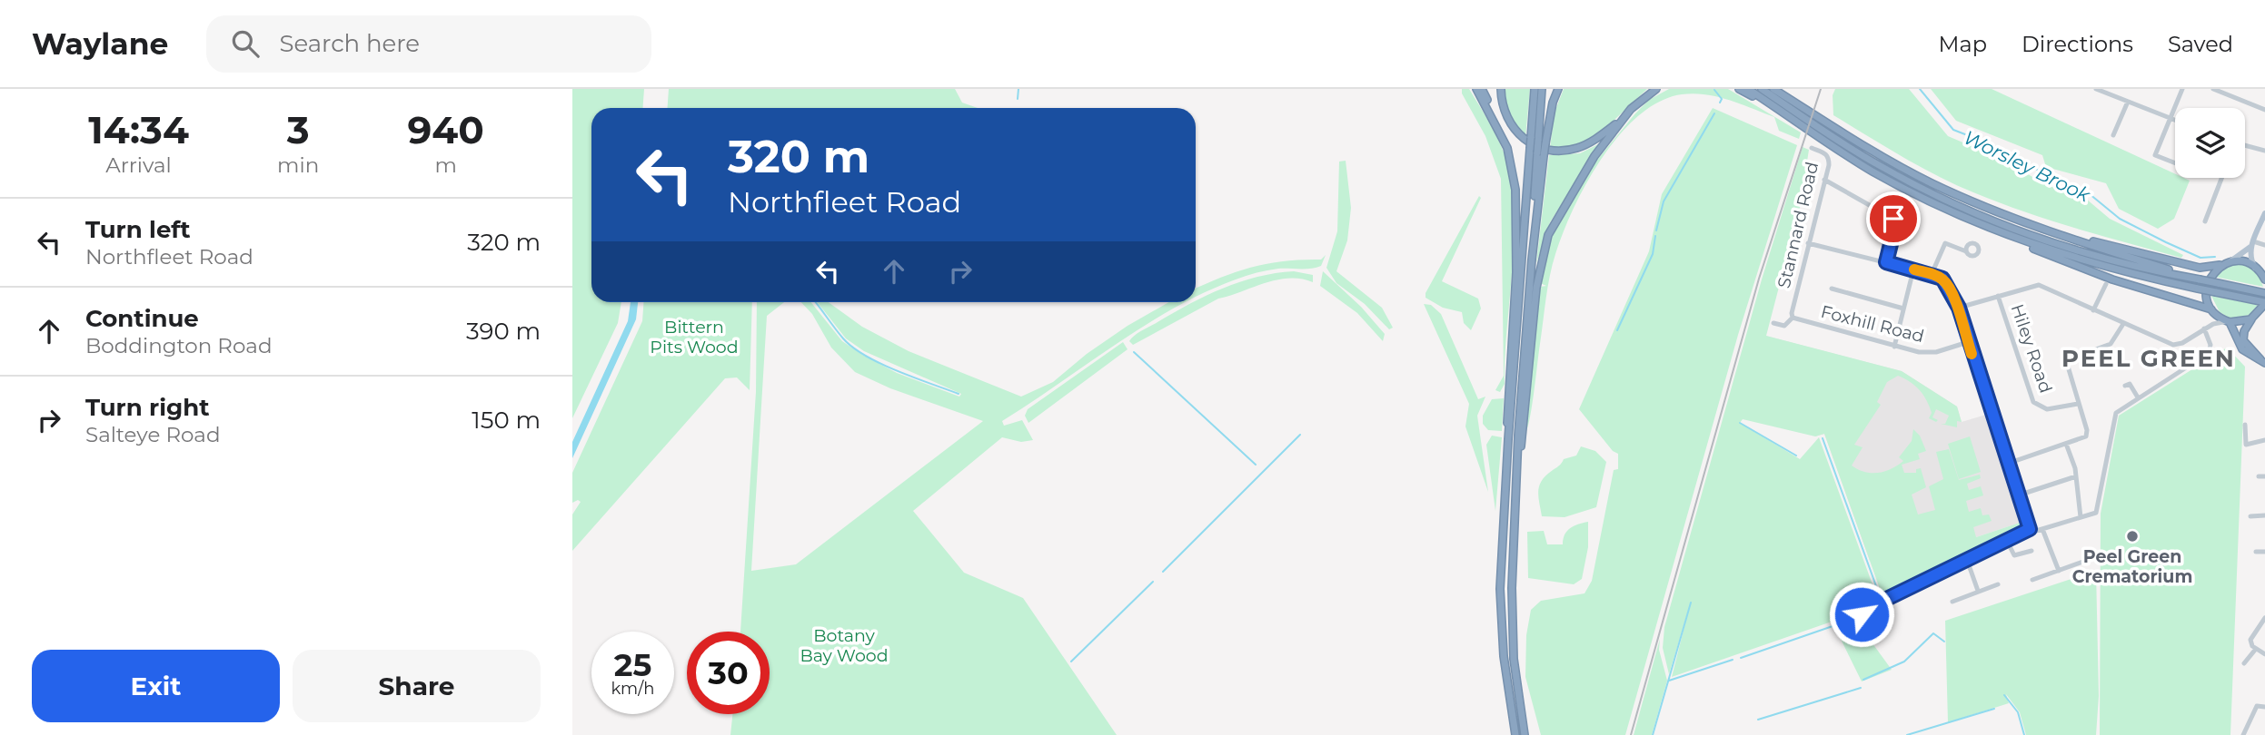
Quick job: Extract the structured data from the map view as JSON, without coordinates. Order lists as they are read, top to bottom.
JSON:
{
  "streets": {
    "street": ["Stannard Road", "Foxhill Road", "Hiley Road"]
  },
  "crossings": [
    ["Stannard Road", "Foxhill Road"]
  ],
  "districts": ["PEEL GREEN"],
  "water": ["Worsley Brook"],
  "parks": ["Bittern Pits Wood", "Botany Bay Wood"],
  "places": ["Peel Green Crematorium"],
  "page": {
    "header": "Waylane",
    "search": "Search here",
    "nav": ["Map", "Directions", "Saved"],
    "eta": [
      "14:34",
      "Arrival",
      "3",
      "min",
      "940",
      "m"
    ],
    "turn": ["320 m", "Northfleet Road"],
    "list": [
      {
        "name": "Turn left",
        "note": "Northfleet Road",
        "value": "320 m"
      },
      {
        "name": "Continue",
        "note": "Boddington Road",
        "value": "390 m"
      },
      {
        "name": "Turn right",
        "note": "Salteye Road",
        "value": "150 m"
      }
    ],
    "speed": "25 km/h",
    "limit": "30",
    "buttons": ["Exit", "Share"]
  }
}
